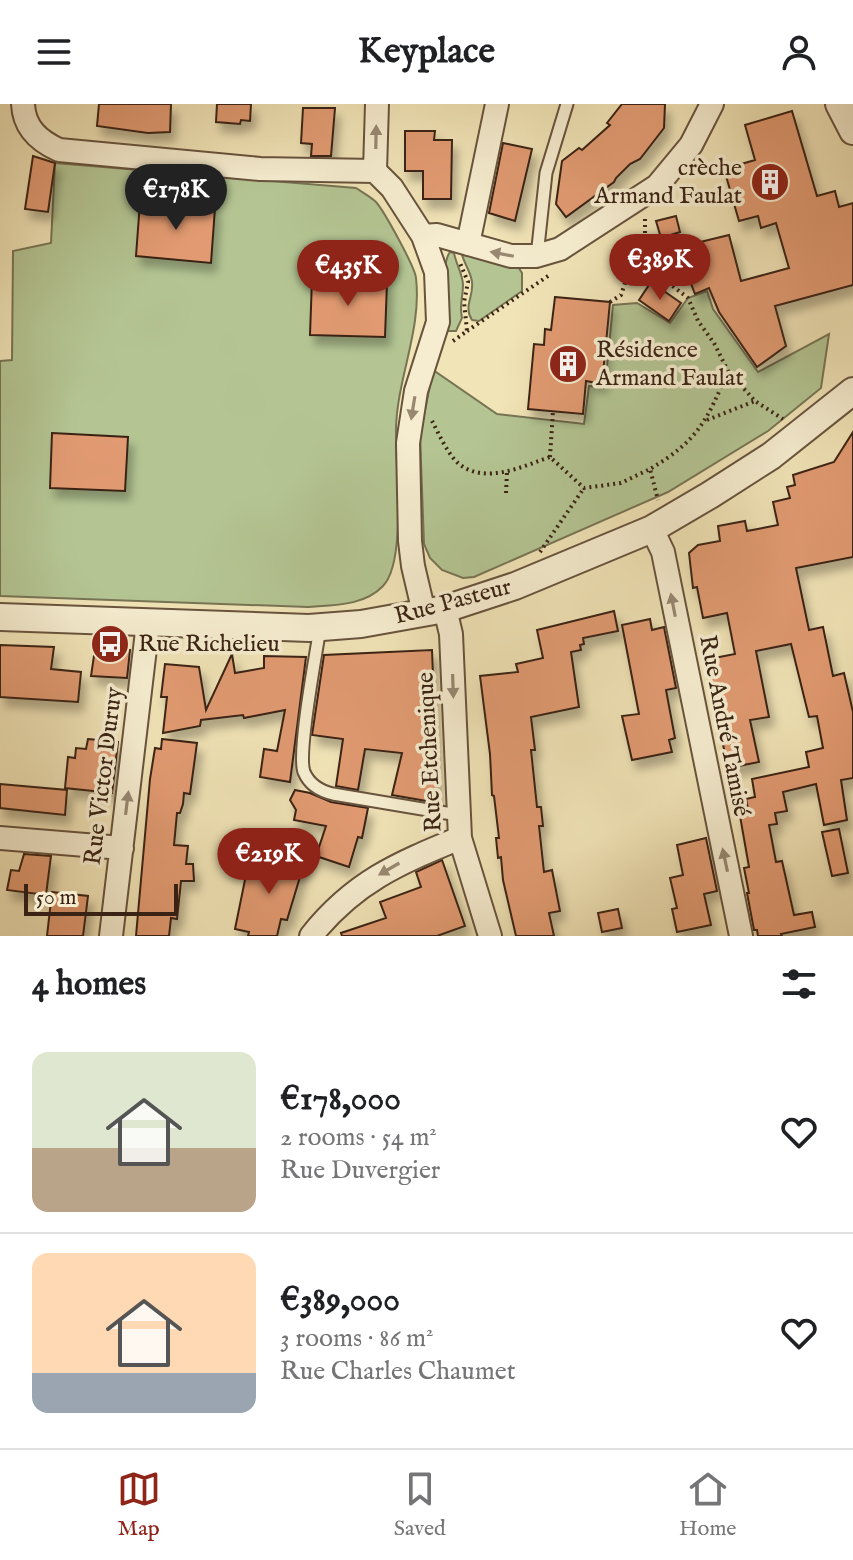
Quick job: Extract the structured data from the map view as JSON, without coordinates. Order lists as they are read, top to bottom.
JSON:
{
  "streets": {
    "street": [
      "Rue Pasteur",
      "Rue André Tamisé",
      "Rue Etchenique",
      "Rue Victor Duruy"
    ]
  },
  "crossings": [
    ["Rue Pasteur", "Rue André Tamisé"],
    ["Rue Pasteur", "Rue Etchenique"],
    ["Rue Pasteur", "Rue Victor Duruy"]
  ],
  "one_way": ["Rue André Tamisé", "Rue Etchenique", "Rue Victor Duruy"],
  "places": {
    "building": ["crèche Armand Faulat", "Résidence Armand Faulat"],
    "bus stop": ["Rue Richelieu"]
  },
  "scale_bar": "50 m",
  "page": {
    "header": "Keyplace",
    "price": [
      "€178K",
      "€389K",
      "€435K",
      "€219K"
    ],
    "scale": "50 m",
    "heading": "4 homes",
    "list": [
      {
        "name": "€178,000",
        "note": "2 rooms · 54 m² · Rue Duvergier"
      },
      {
        "name": "€389,000",
        "note": "3 rooms · 86 m² · Rue Charles Chaumet"
      }
    ],
    "tabs": ["Map", "Saved", "Home"]
  }
}
